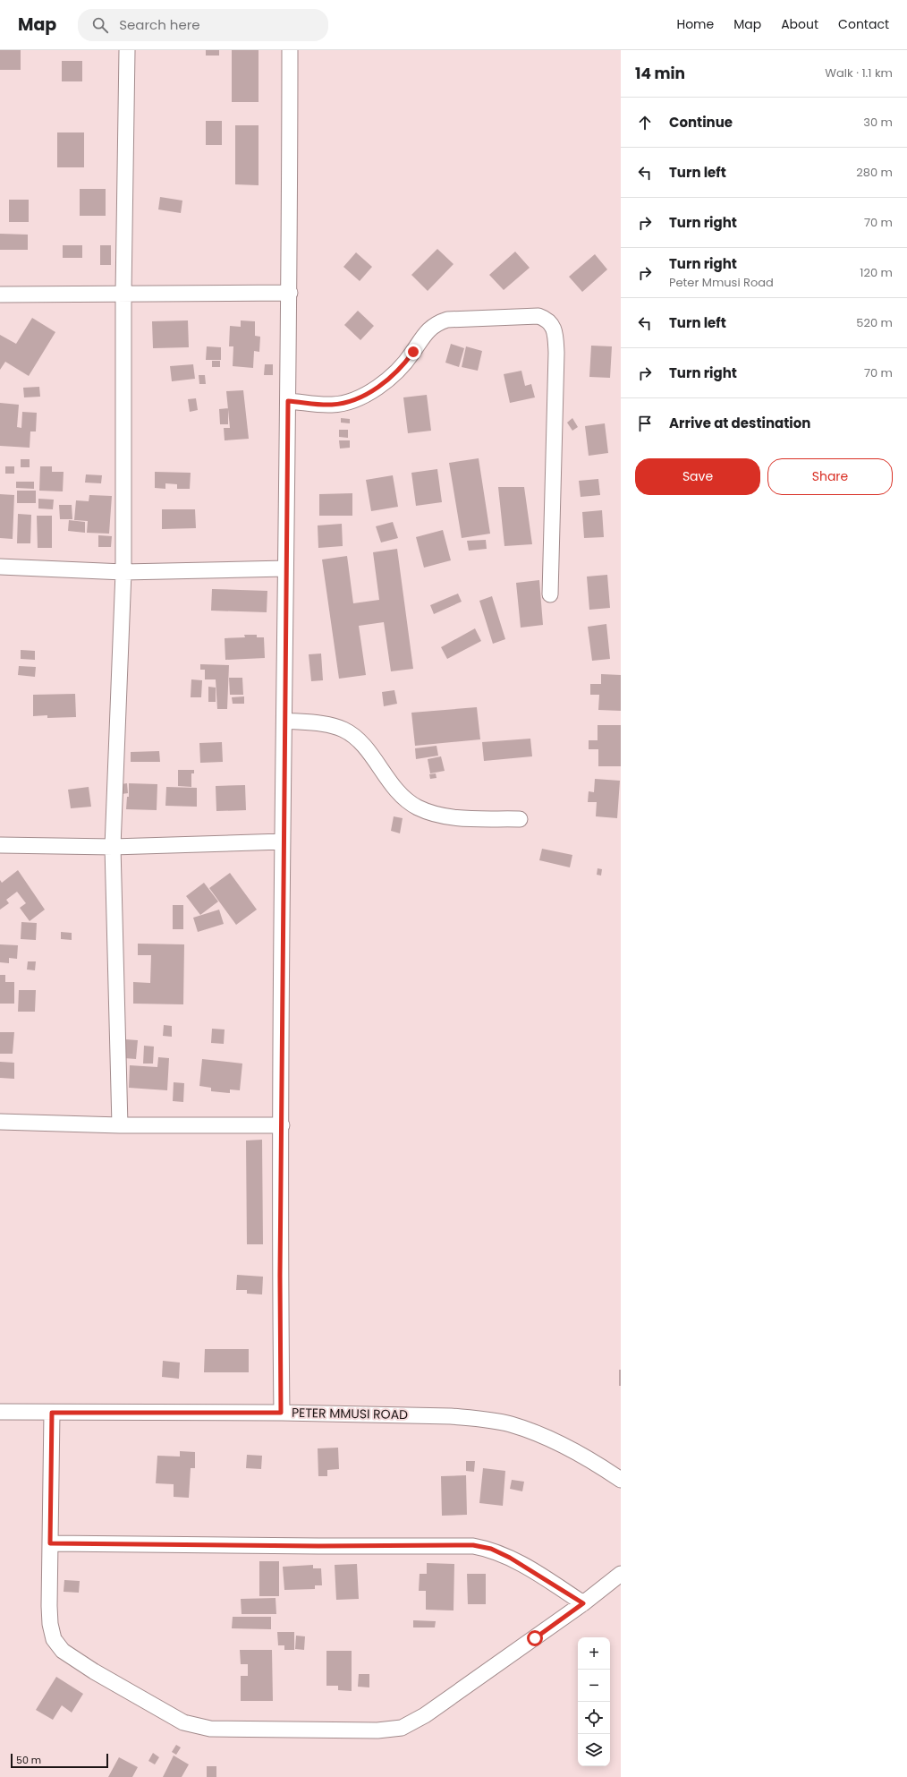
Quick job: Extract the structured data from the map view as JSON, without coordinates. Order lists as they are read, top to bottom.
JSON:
{
  "streets": {
    "street": ["PETER MMUSI ROAD"]
  },
  "scale_bar": "50 m",
  "page": {
    "header": "Map",
    "search": "Search here",
    "nav": [
      "Home",
      "Map",
      "About",
      "Contact"
    ],
    "heading": ["14 min", "Walk · 1.1 km"],
    "list": [
      ["Continue", "30 m"],
      ["Turn left", "280 m"],
      ["Turn right", "70 m"],
      ["Turn right", "Peter Mmusi Road", "120 m"],
      ["Turn left", "520 m"],
      ["Turn right", "70 m"],
      "Arrive at destination"
    ],
    "buttons": ["Save", "Share"],
    "map_buttons": ["+", "−"],
    "scale": "50 m"
  }
}
